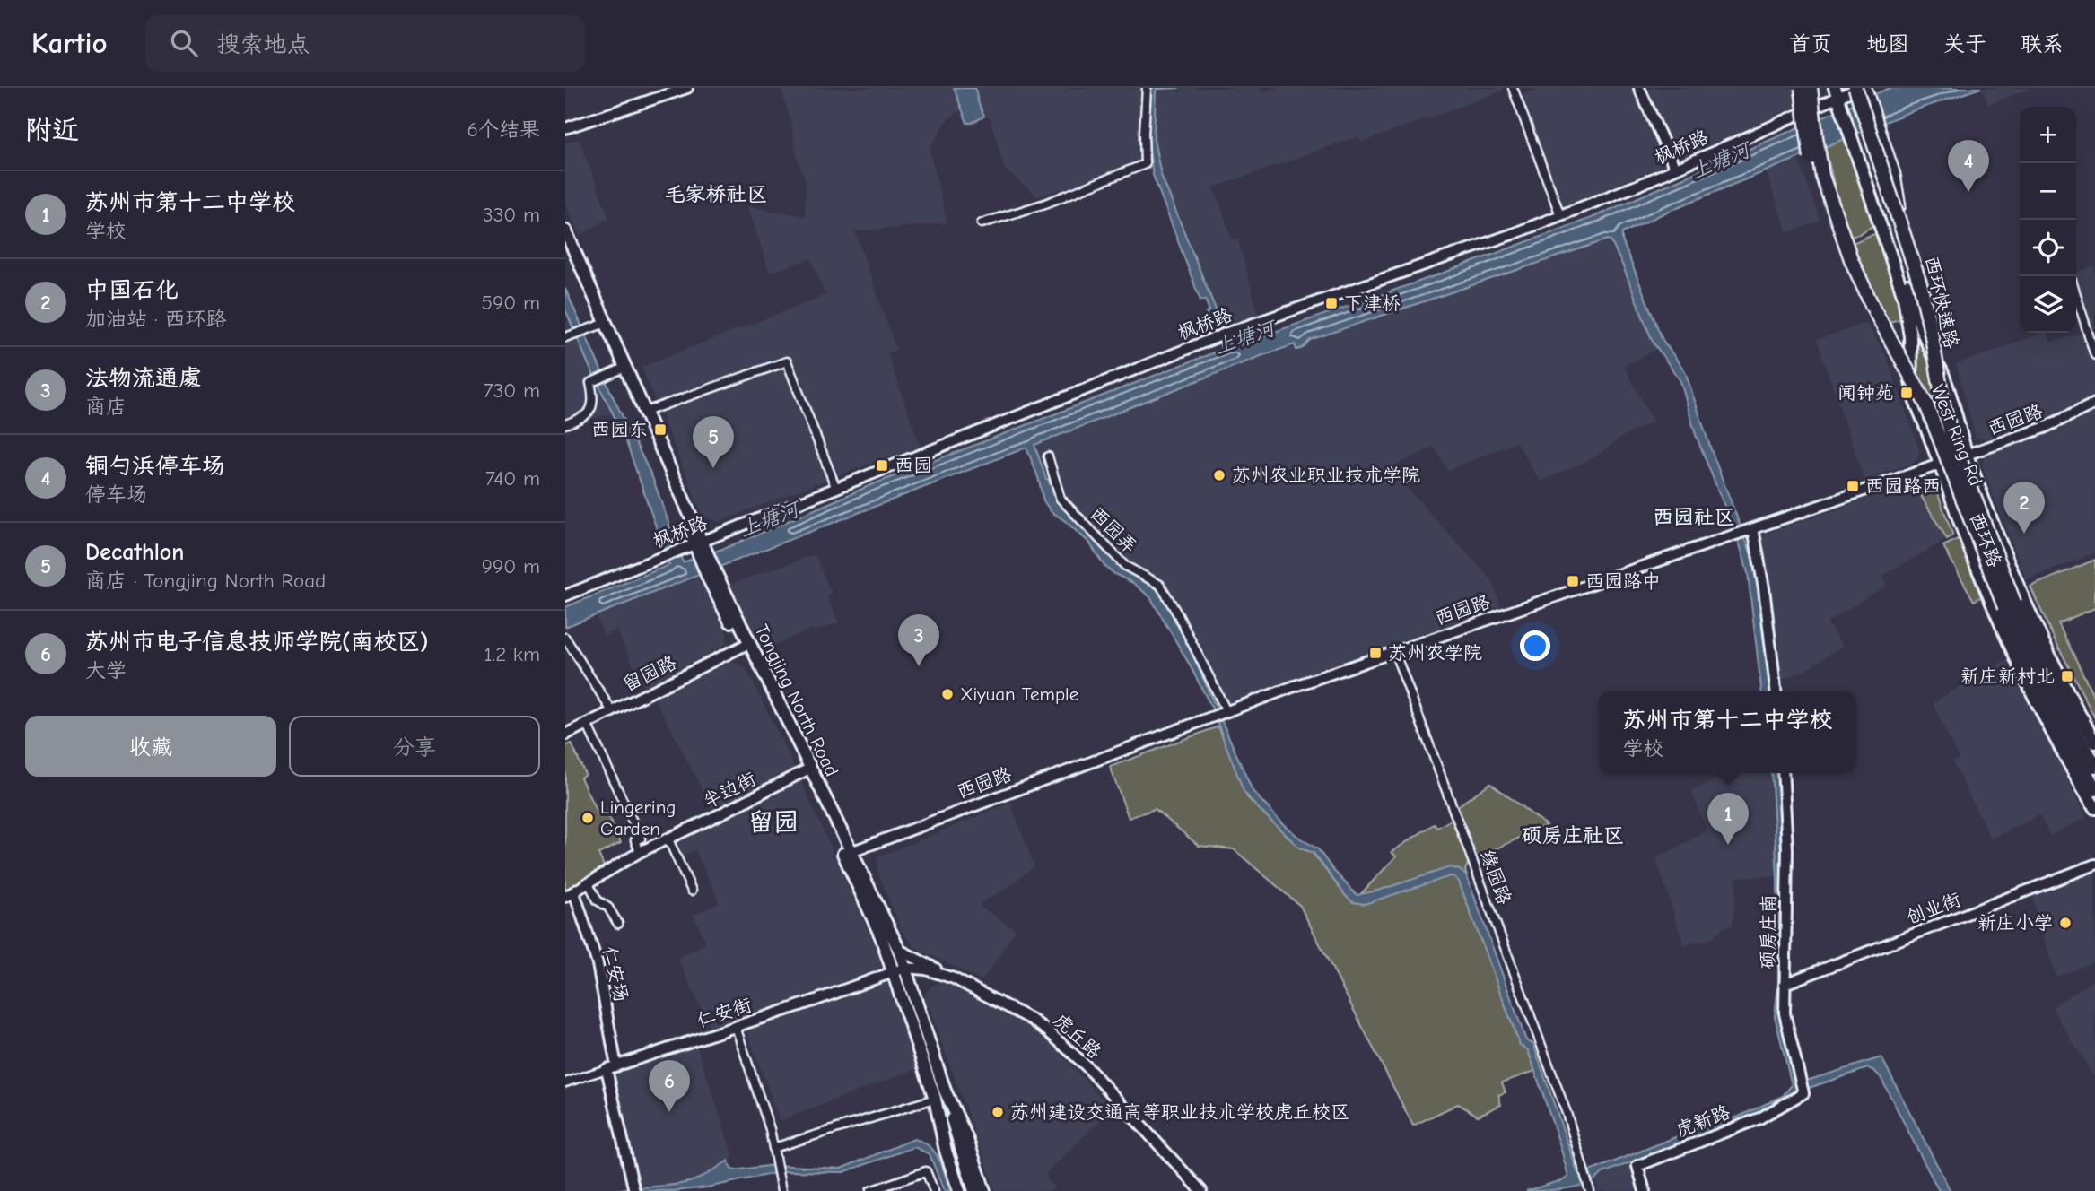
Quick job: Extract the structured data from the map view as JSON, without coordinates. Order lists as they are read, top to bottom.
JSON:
{
  "streets": {
    "highway": ["西环快速路", "West Ring Rd"],
    "main road": [
      "枫桥路",
      "西园路",
      "西环路",
      "留园路",
      "Tongjing North Road",
      "半边街",
      "创业街",
      "硕房庄南",
      "仁安场",
      "仁安街",
      "虎丘路",
      "虎新路"
    ],
    "street": ["西园弄", "缘园路"]
  },
  "crossings": [
    ["枫桥路", "西环快速路"],
    ["枫桥路", "西环路"],
    ["枫桥路", "Tongjing North Road"],
    ["西环快速路", "West Ring Rd"],
    ["西园路", "西园弄"],
    ["西园路", "西环路"],
    ["西园路", "Tongjing North Road"],
    ["西园路", "缘园路"],
    ["留园路", "Tongjing North Road"],
    ["Tongjing North Road", "半边街"],
    ["Tongjing North Road", "仁安街"],
    ["Tongjing North Road", "虎丘路"],
    ["半边街", "仁安场"],
    ["创业街", "硕房庄南"],
    ["硕房庄南", "虎新路"],
    ["仁安场", "仁安街"],
    ["仁安街", "虎丘路"]
  ],
  "districts": [
    "毛家桥社区",
    "西园社区",
    "留园",
    "硕房庄社区"
  ],
  "water": ["上塘河"],
  "places": {
    "transit": [
      "下津桥",
      "闻钟苑",
      "西园东",
      "西园",
      "西园路西",
      "西园路中",
      "苏州农学院",
      "新庄新村北"
    ],
    "other": [
      "苏州农业职业技术学院",
      "Xiyuan Temple",
      "Lingering Garden",
      "新庄小学",
      "苏州建设交通高等职业技术学校虎丘校区"
    ]
  },
  "page": {
    "header": "Kartio",
    "search": "搜索地点",
    "nav": [
      "首页",
      "地图",
      "关于",
      "联系"
    ],
    "heading": ["附近", "6个结果"],
    "map_buttons": ["+", "−"],
    "pins": [
      "4",
      "5",
      "2",
      "3",
      "1",
      "6"
    ],
    "list": [
      {
        "mark": "1",
        "name": "苏州市第十二中学校",
        "note": "学校",
        "value": "330 m"
      },
      {
        "mark": "2",
        "name": "中国石化",
        "note": "加油站 · 西环路",
        "value": "590 m"
      },
      {
        "mark": "3",
        "name": "法物流通䖏",
        "note": "商店",
        "value": "730 m"
      },
      {
        "mark": "4",
        "name": "铜勺浜停车场",
        "note": "停车场",
        "value": "740 m"
      },
      {
        "mark": "5",
        "name": "Decathlon",
        "note": "商店 · Tongjing North Road",
        "value": "990 m"
      },
      {
        "mark": "6",
        "name": "苏州市电子信息技师学院(南校区)",
        "note": "大学",
        "value": "1.2 km"
      }
    ],
    "popup": ["苏州市第十二中学校", "学校"],
    "buttons": ["收藏", "分享"]
  }
}
